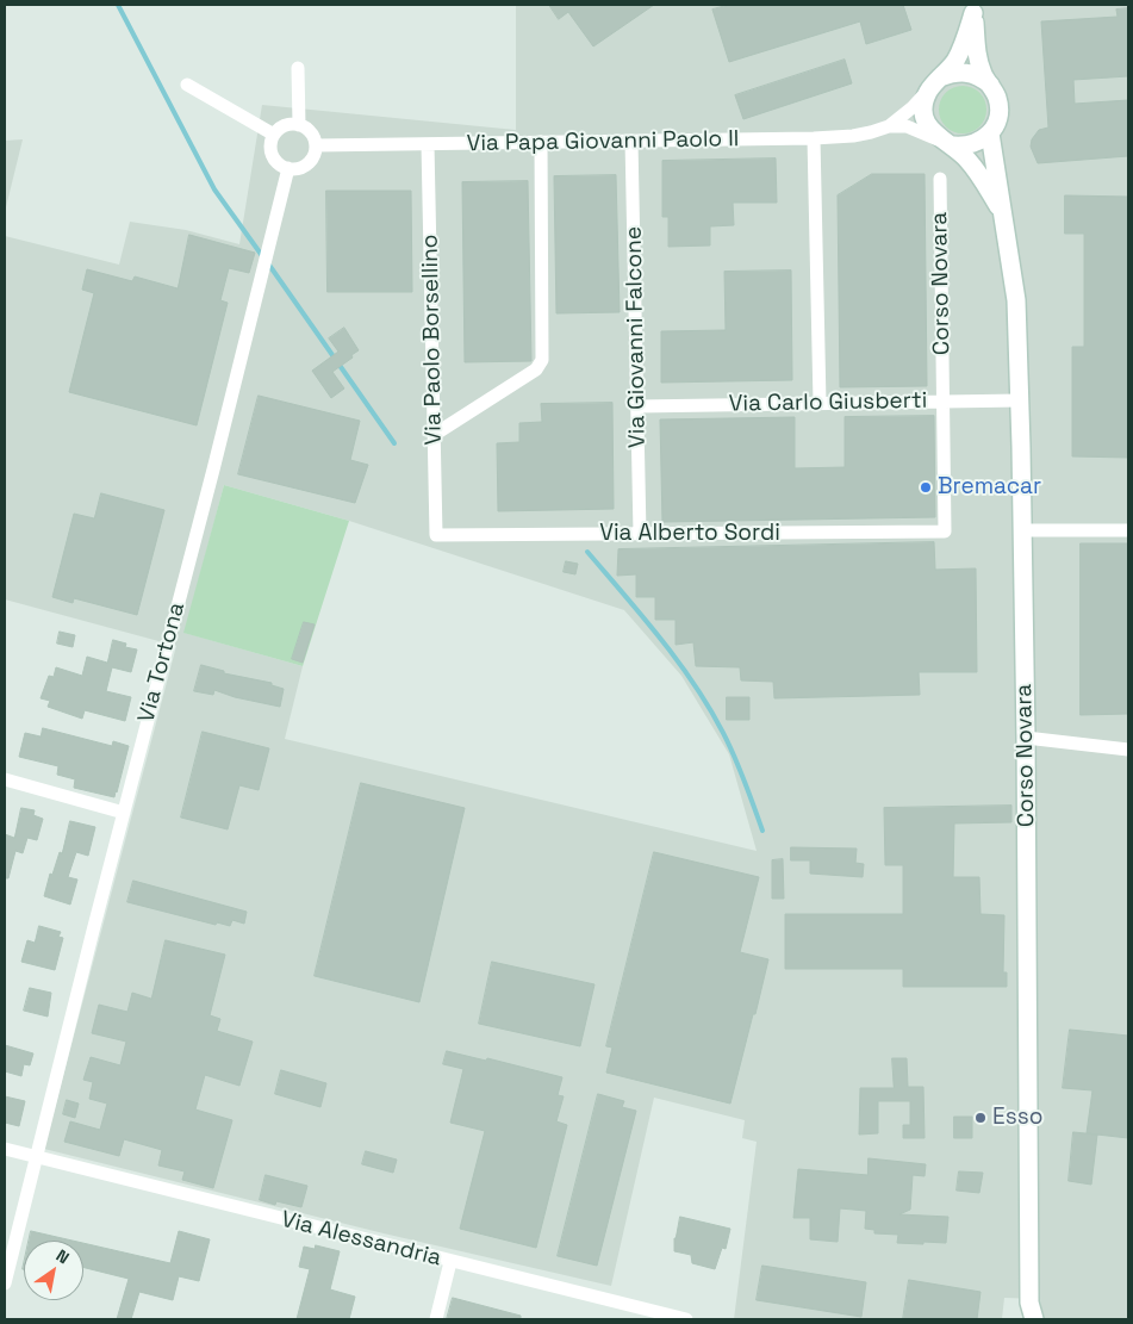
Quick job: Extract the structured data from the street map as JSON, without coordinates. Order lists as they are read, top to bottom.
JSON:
{
  "streets": {
    "main road": ["Corso Novara"],
    "street": [
      "Via Papa Giovanni Paolo II",
      "Via Giovanni Falcone",
      "Via Paolo Borsellino",
      "Via Carlo Giusberti",
      "Via Alberto Sordi",
      "Via Tortona",
      "Via Alessandria"
    ]
  },
  "crossings": [
    ["Via Papa Giovanni Paolo II", "Corso Novara"],
    ["Via Papa Giovanni Paolo II", "Via Giovanni Falcone"],
    ["Via Papa Giovanni Paolo II", "Via Paolo Borsellino"],
    ["Via Papa Giovanni Paolo II", "Via Tortona"],
    ["Corso Novara", "Via Carlo Giusberti"],
    ["Corso Novara", "Via Alberto Sordi"],
    ["Via Giovanni Falcone", "Via Carlo Giusberti"],
    ["Via Giovanni Falcone", "Via Alberto Sordi"],
    ["Via Paolo Borsellino", "Via Alberto Sordi"],
    ["Via Tortona", "Via Alessandria"]
  ],
  "places": ["Bremacar", "Esso"],
  "north": "top right"
}
